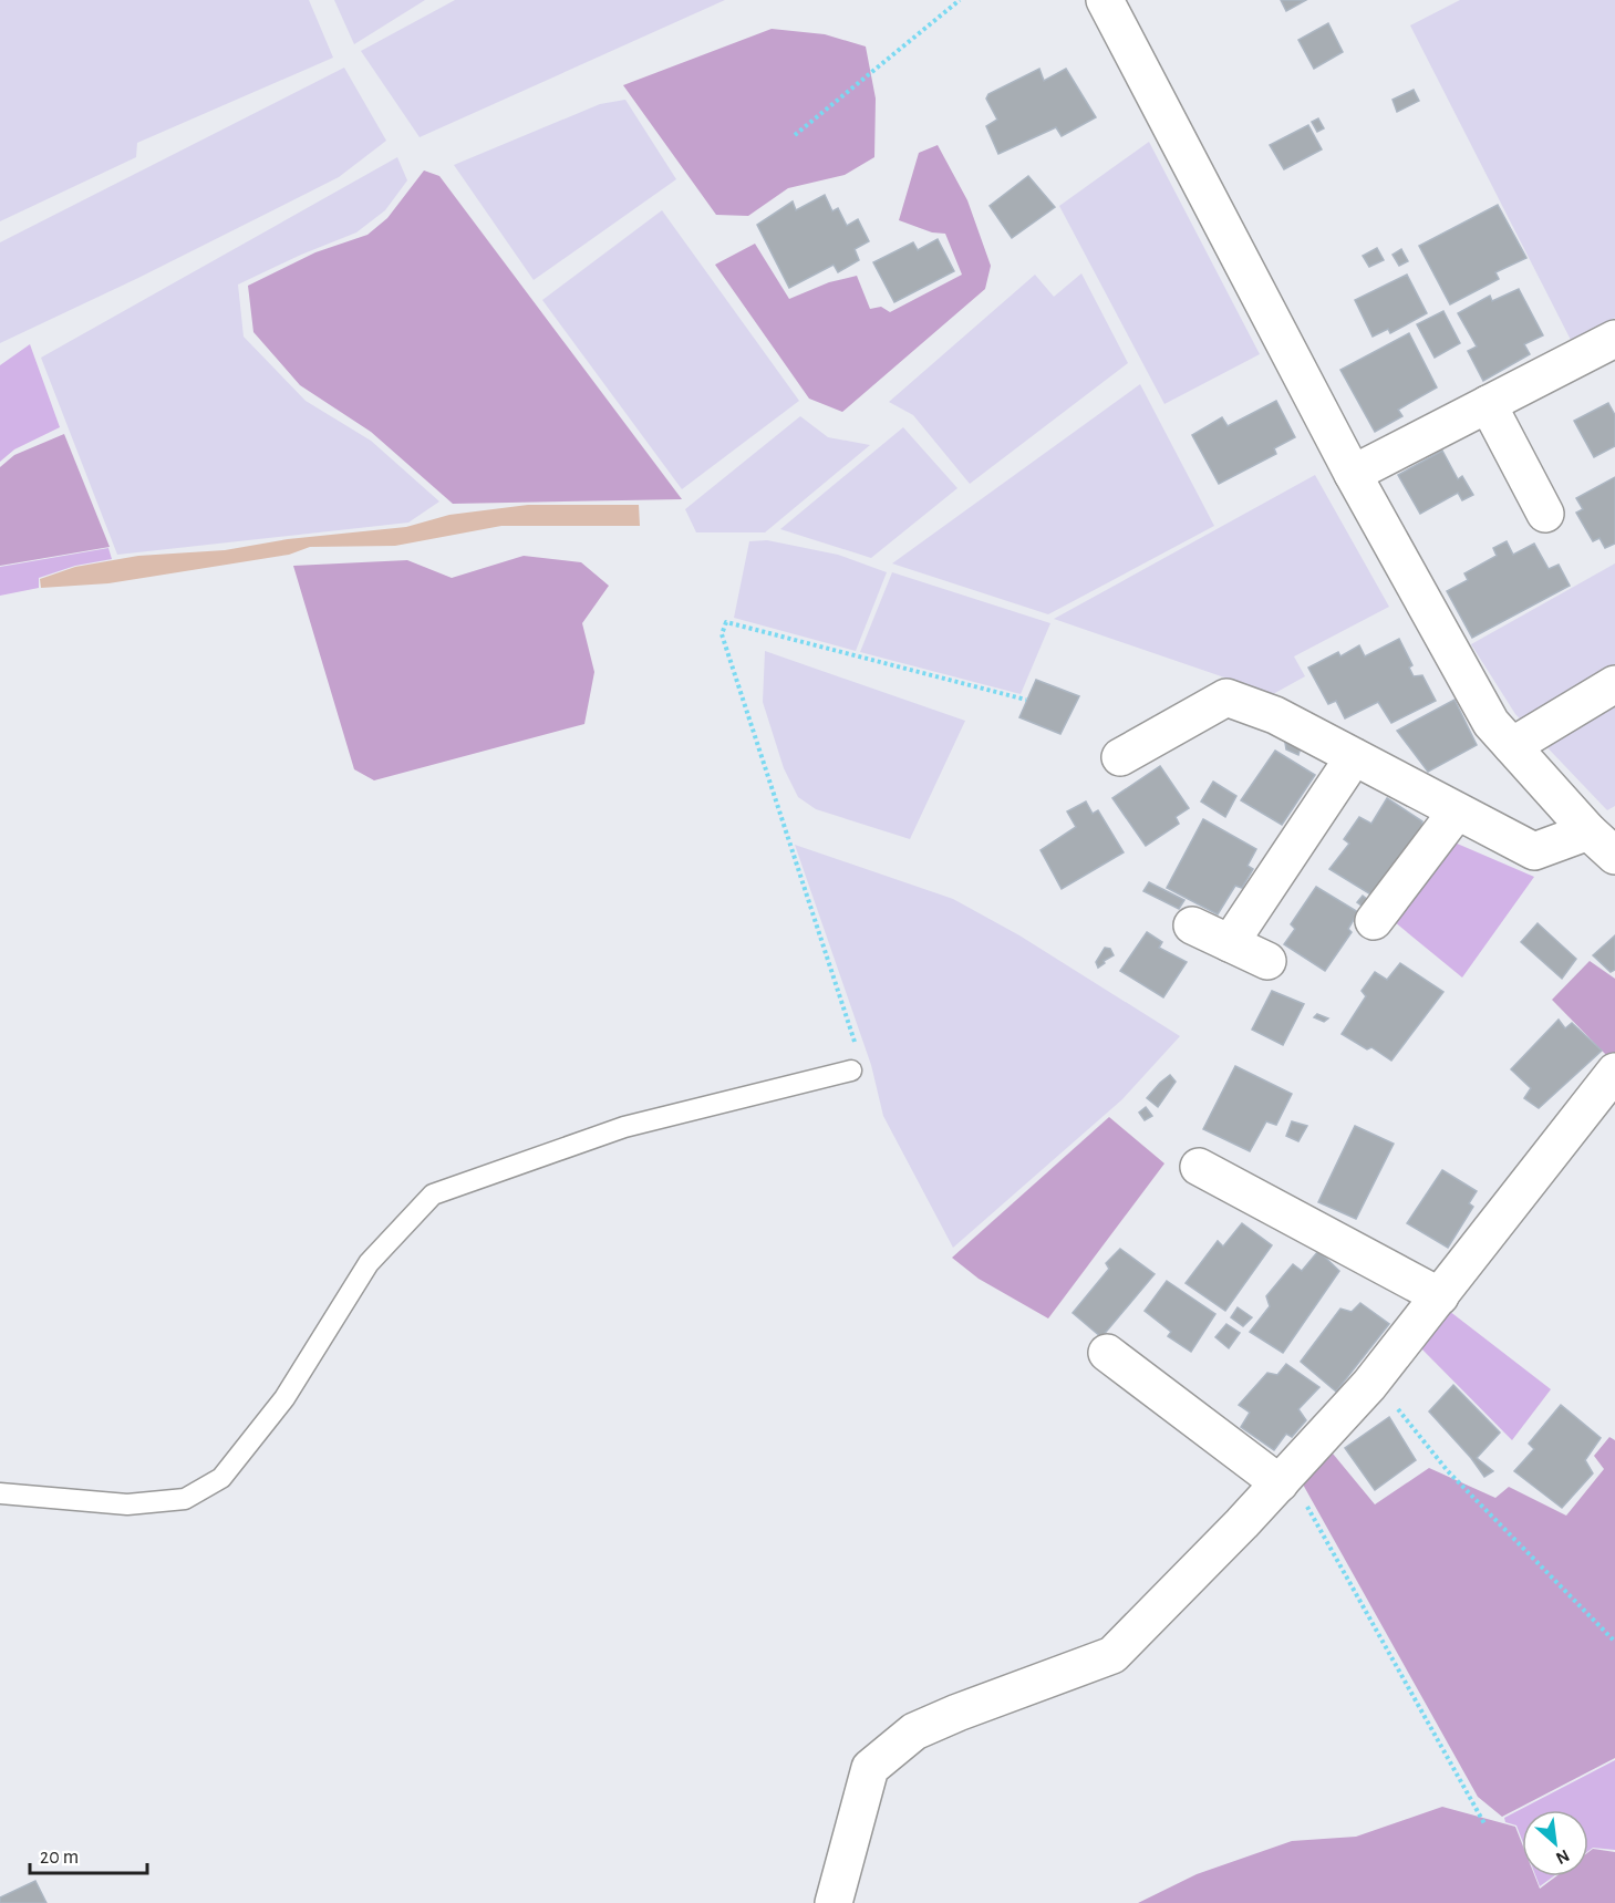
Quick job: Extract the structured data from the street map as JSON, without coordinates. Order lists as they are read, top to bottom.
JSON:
{
  "scale_bar": "20 m",
  "north": "bottom right"
}
